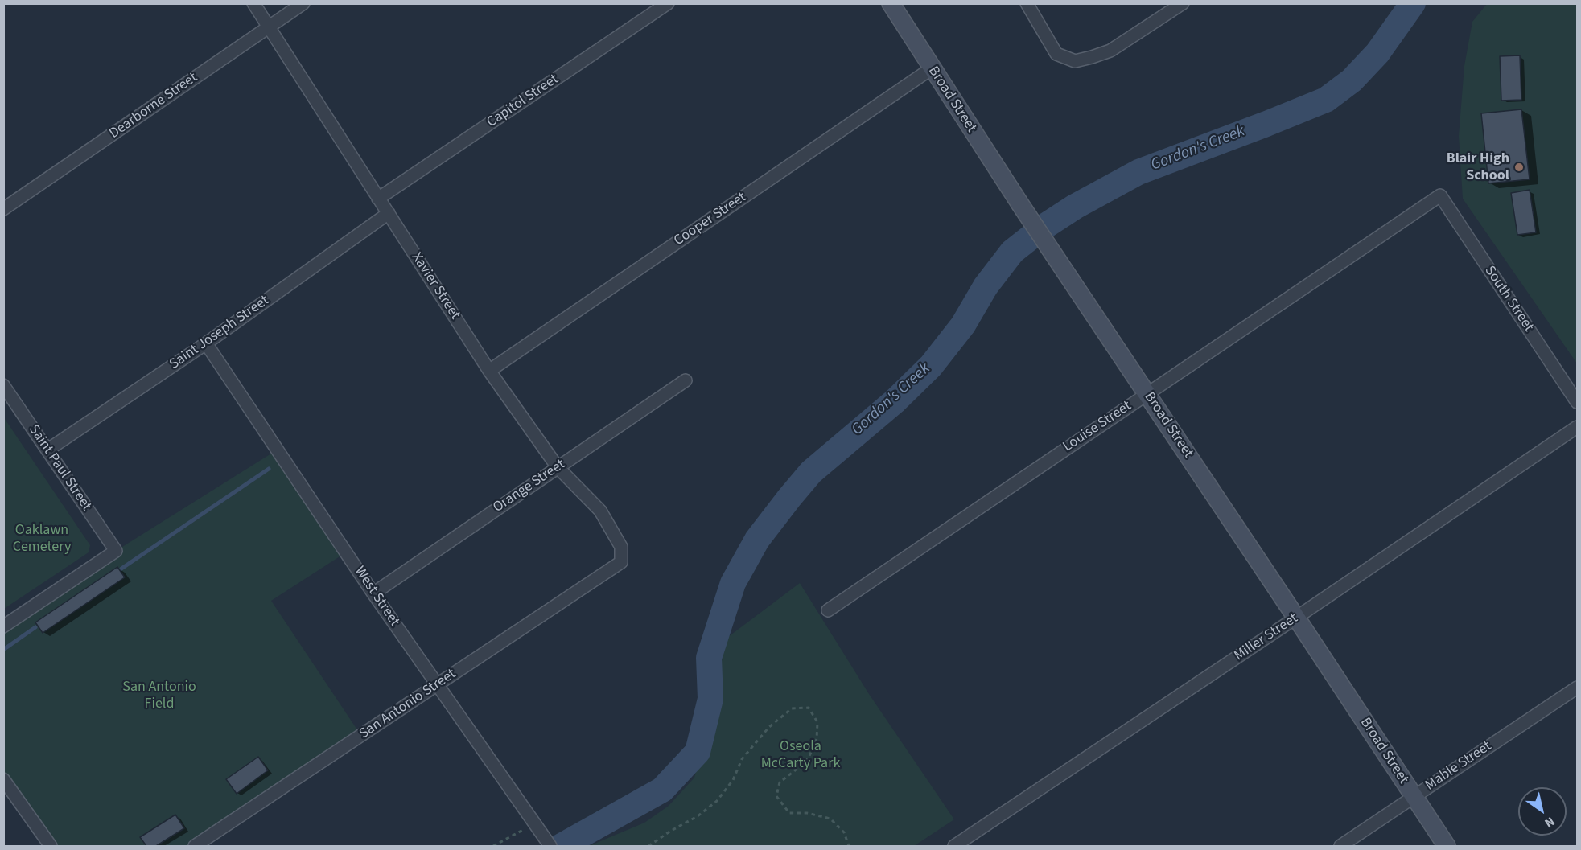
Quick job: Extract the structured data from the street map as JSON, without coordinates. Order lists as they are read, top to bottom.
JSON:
{
  "streets": {
    "street": [
      "Broad Street",
      "Capitol Street",
      "Dearborne Street",
      "Cooper Street",
      "Xavier Street",
      "South Street",
      "Saint Joseph Street",
      "Louise Street",
      "Saint Paul Street",
      "Orange Street",
      "West Street",
      "Miller Street",
      "San Antonio Street",
      "Mable Street"
    ]
  },
  "crossings": [
    ["Broad Street", "Cooper Street"],
    ["Broad Street", "Louise Street"],
    ["Broad Street", "Miller Street"],
    ["Broad Street", "Mable Street"],
    ["Capitol Street", "Xavier Street"],
    ["Dearborne Street", "Xavier Street"],
    ["Cooper Street", "Xavier Street"],
    ["Xavier Street", "Saint Joseph Street"],
    ["Xavier Street", "Orange Street"],
    ["Xavier Street", "San Antonio Street"],
    ["South Street", "Louise Street"],
    ["Saint Joseph Street", "Saint Paul Street"],
    ["Saint Joseph Street", "West Street"],
    ["Orange Street", "West Street"],
    ["West Street", "San Antonio Street"]
  ],
  "water": ["Gordon's Creek"],
  "parks": ["Oaklawn Cemetery", "San Antonio Field", "Oseola McCarty Park"],
  "places": ["Blair High School"],
  "north": "bottom right"
}
